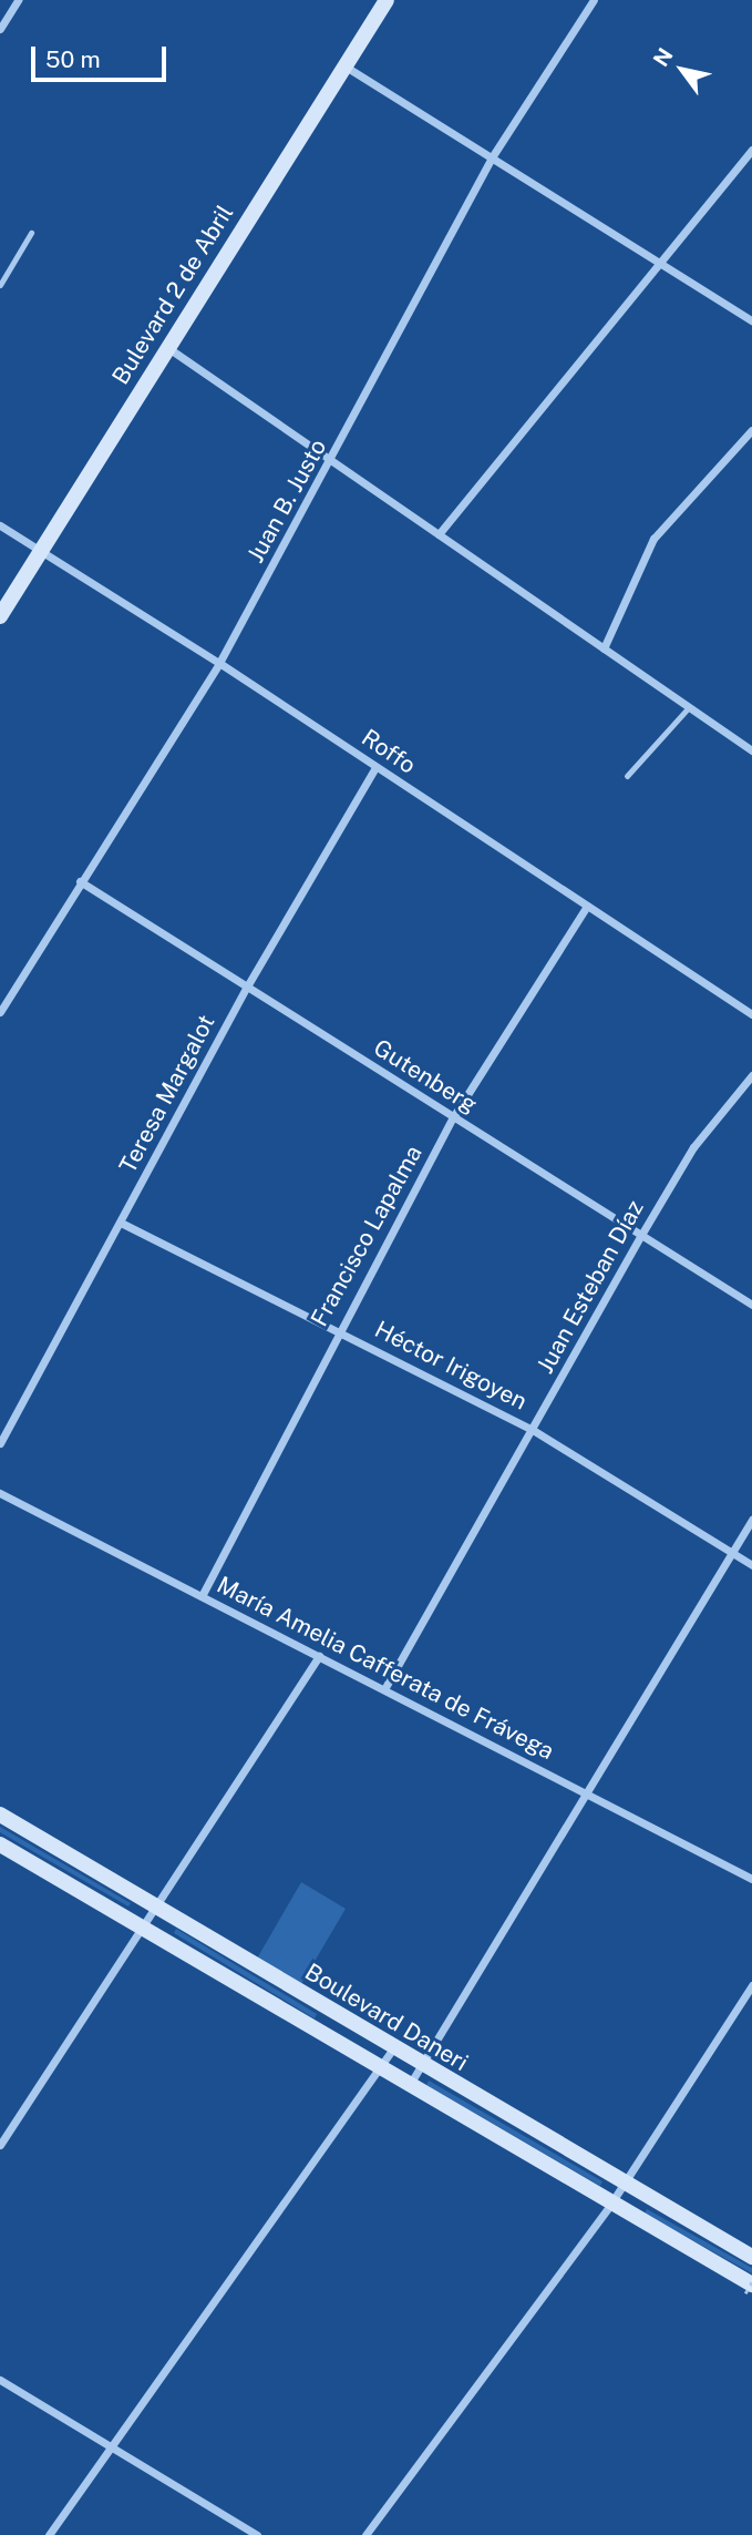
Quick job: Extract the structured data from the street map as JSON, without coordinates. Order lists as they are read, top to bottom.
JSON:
{
  "streets": {
    "main road": ["Bulevard 2 de Abril", "Boulevard Daneri"],
    "street": [
      "Juan B. Justo",
      "Roffo",
      "Gutenberg",
      "Teresa Margalot",
      "Francisco Lapalma",
      "Juan Esteban Díaz",
      "Héctor Irigoyen",
      "María Amelia Cafferata de Frávega"
    ]
  },
  "crossings": [
    ["Bulevard 2 de Abril", "Roffo"],
    ["Juan B. Justo", "Roffo"],
    ["Juan B. Justo", "Gutenberg"],
    ["Roffo", "Teresa Margalot"],
    ["Roffo", "Francisco Lapalma"],
    ["Gutenberg", "Teresa Margalot"],
    ["Gutenberg", "Francisco Lapalma"],
    ["Gutenberg", "Juan Esteban Díaz"],
    ["Teresa Margalot", "Héctor Irigoyen"],
    ["Francisco Lapalma", "Héctor Irigoyen"],
    ["Francisco Lapalma", "María Amelia Cafferata de Frávega"],
    ["Juan Esteban Díaz", "Héctor Irigoyen"],
    ["Juan Esteban Díaz", "María Amelia Cafferata de Frávega"]
  ],
  "scale_bar": "50 m",
  "north": "top left"
}
